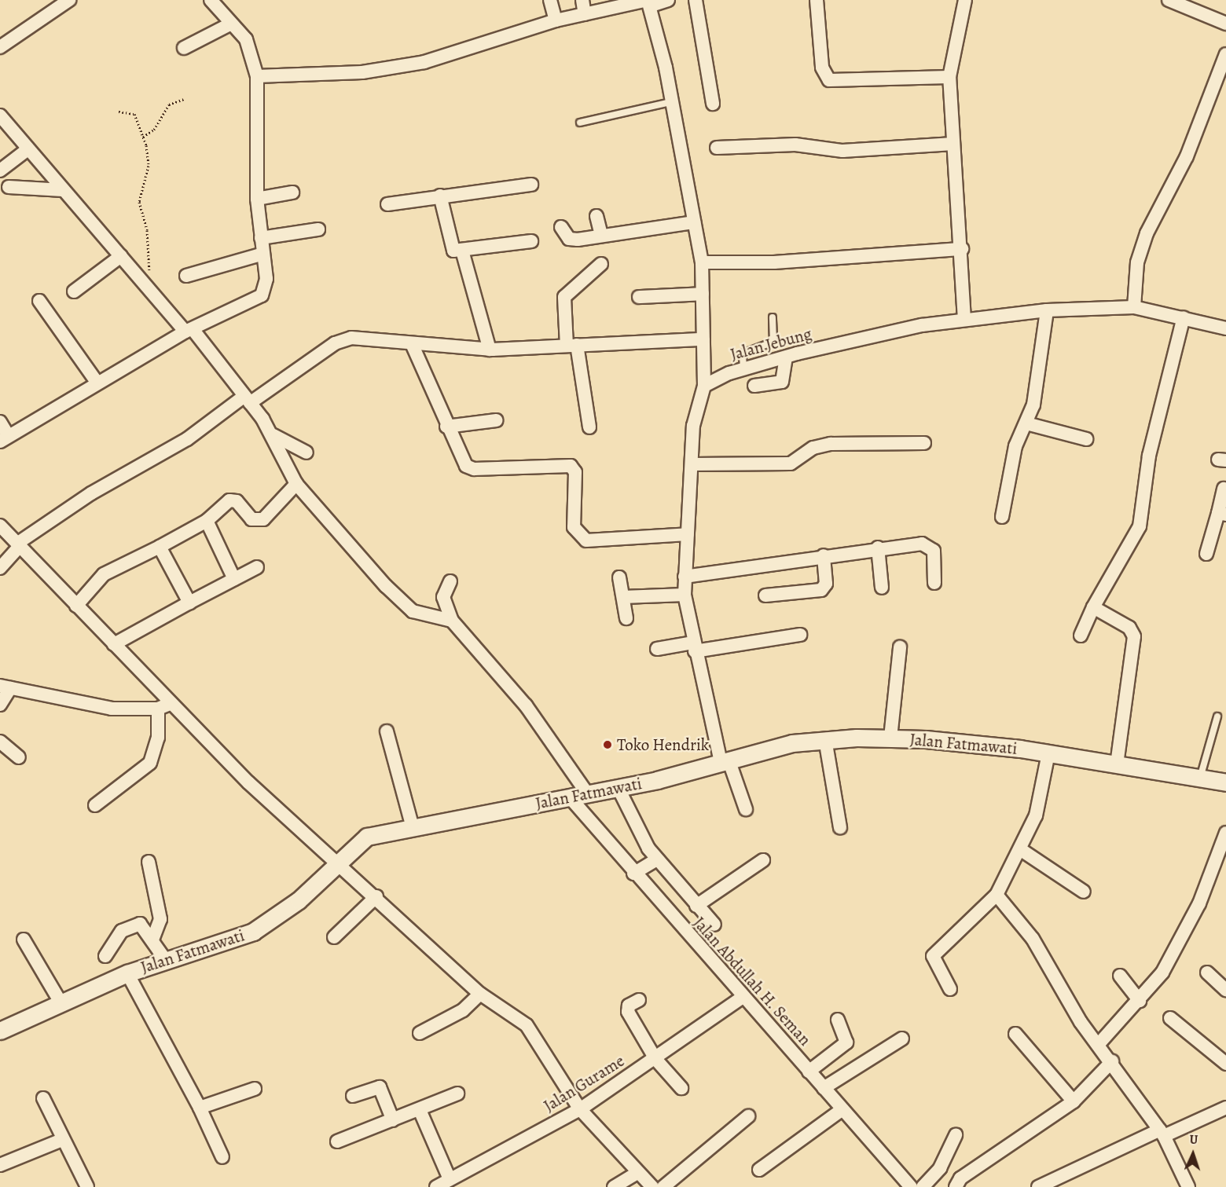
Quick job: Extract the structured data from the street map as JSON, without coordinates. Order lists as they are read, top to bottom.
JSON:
{
  "streets": {
    "street": [
      "Jalan Jebung",
      "Jalan Fatmawati",
      "Jalan Abdullah H. Seman",
      "Jalan Gurame"
    ]
  },
  "crossings": [
    ["Jalan Fatmawati", "Jalan Abdullah H. Seman"],
    ["Jalan Abdullah H. Seman", "Jalan Gurame"]
  ],
  "places": ["Toko Hendrik"],
  "north": "top"
}
